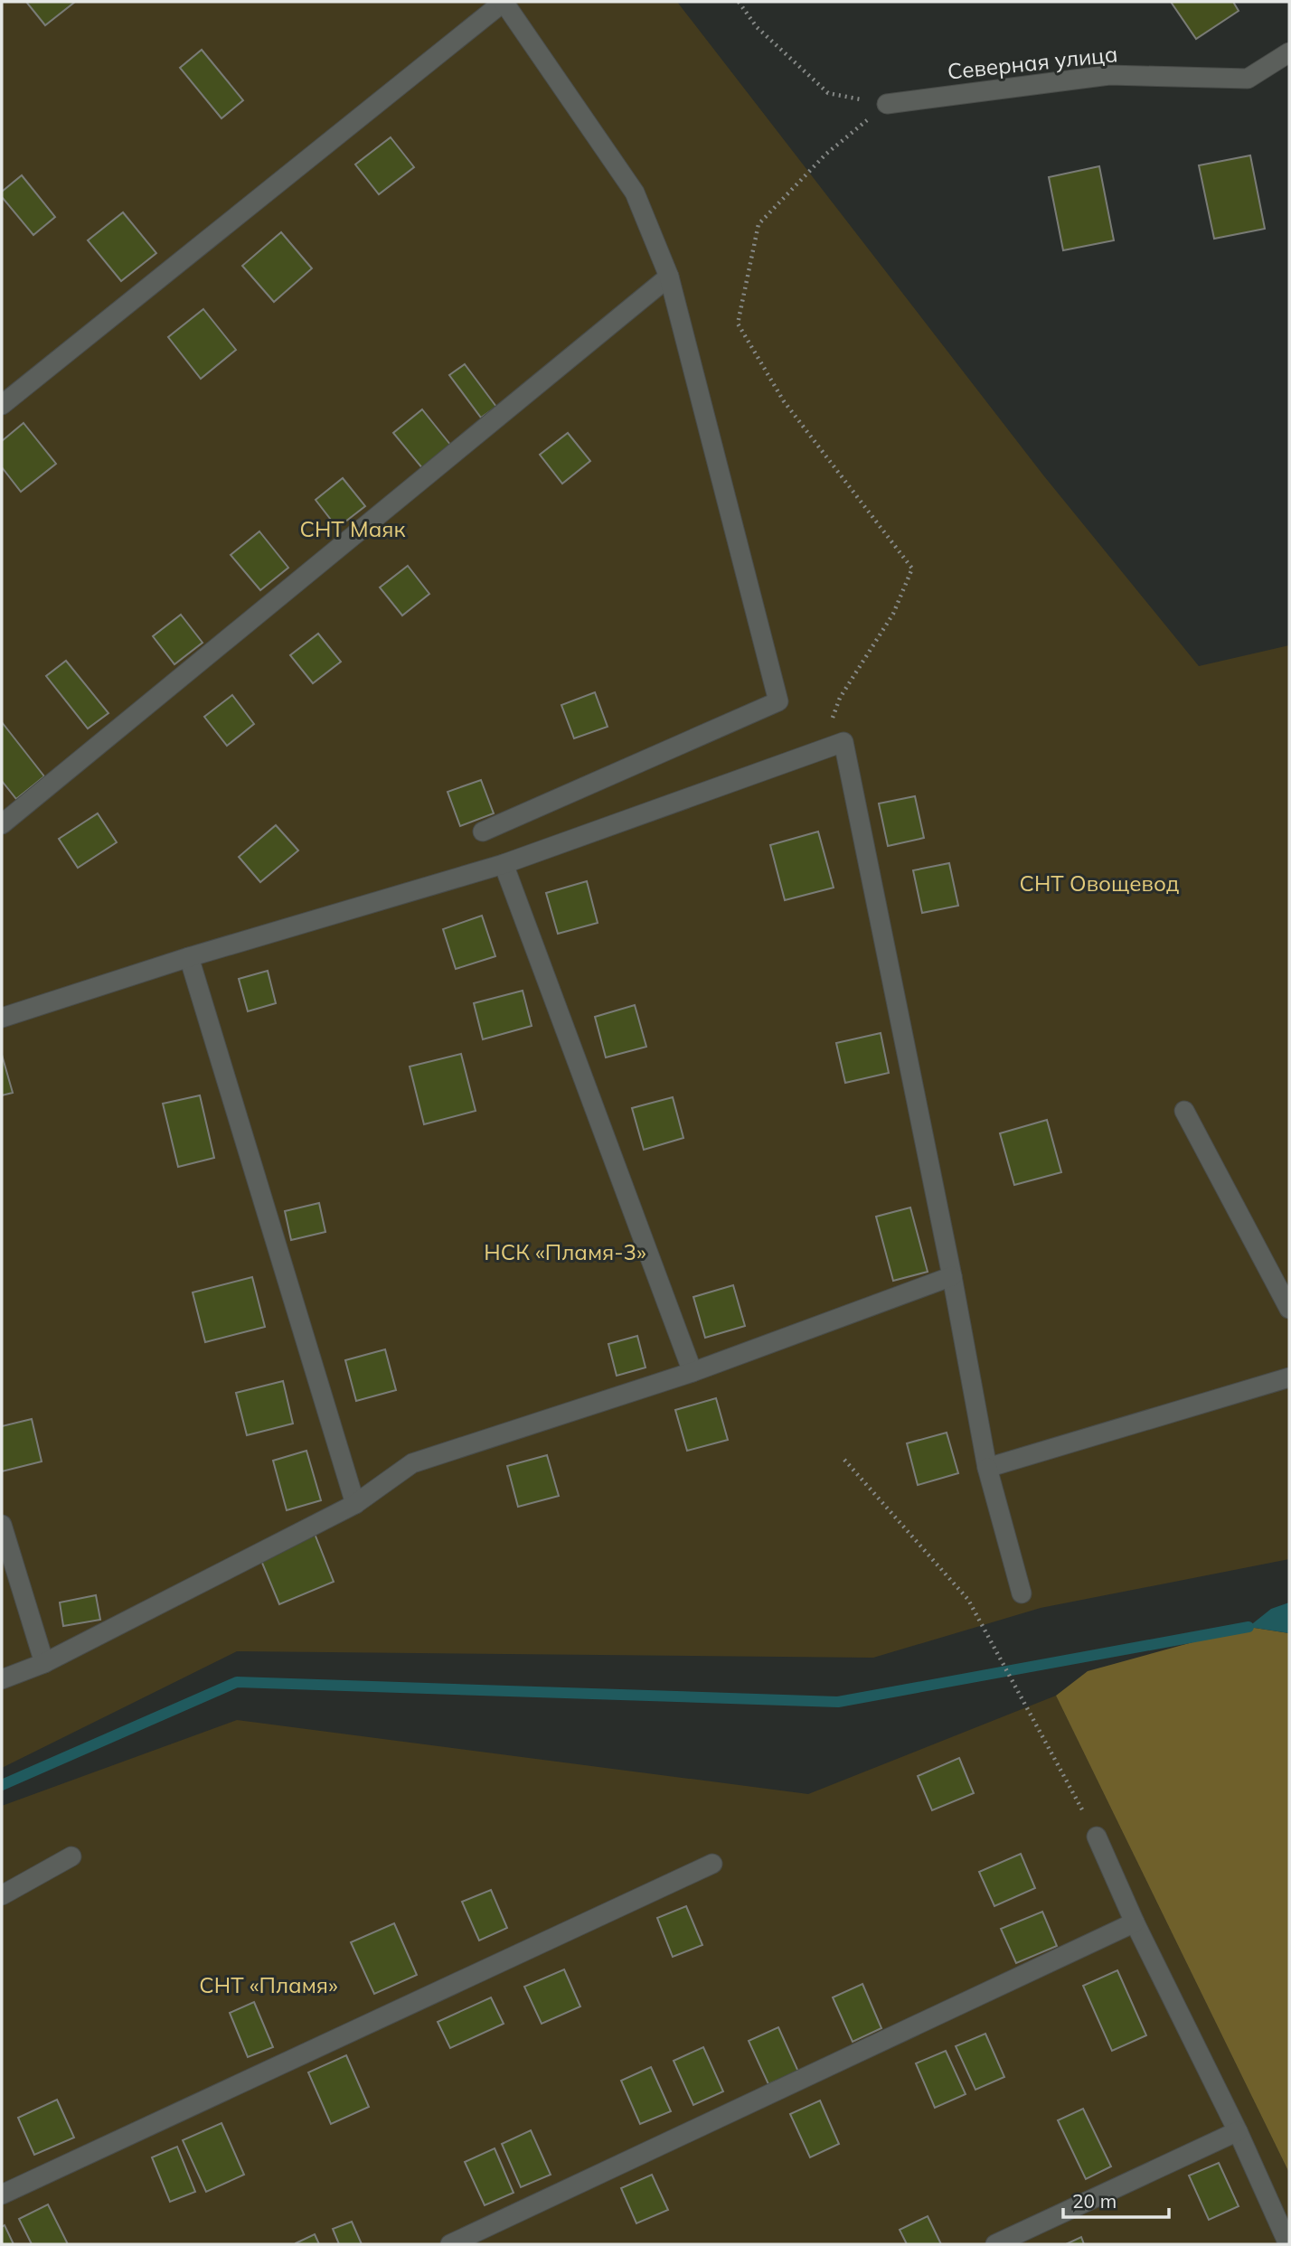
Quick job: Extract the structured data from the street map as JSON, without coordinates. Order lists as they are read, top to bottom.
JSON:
{
  "streets": {
    "street": ["Северная улица"]
  },
  "parks": [
    "СНТ Маяк",
    "СНТ Овощевод",
    "НСК «Пламя-3»",
    "СНТ «Пламя»"
  ],
  "scale_bar": "20 m"
}
